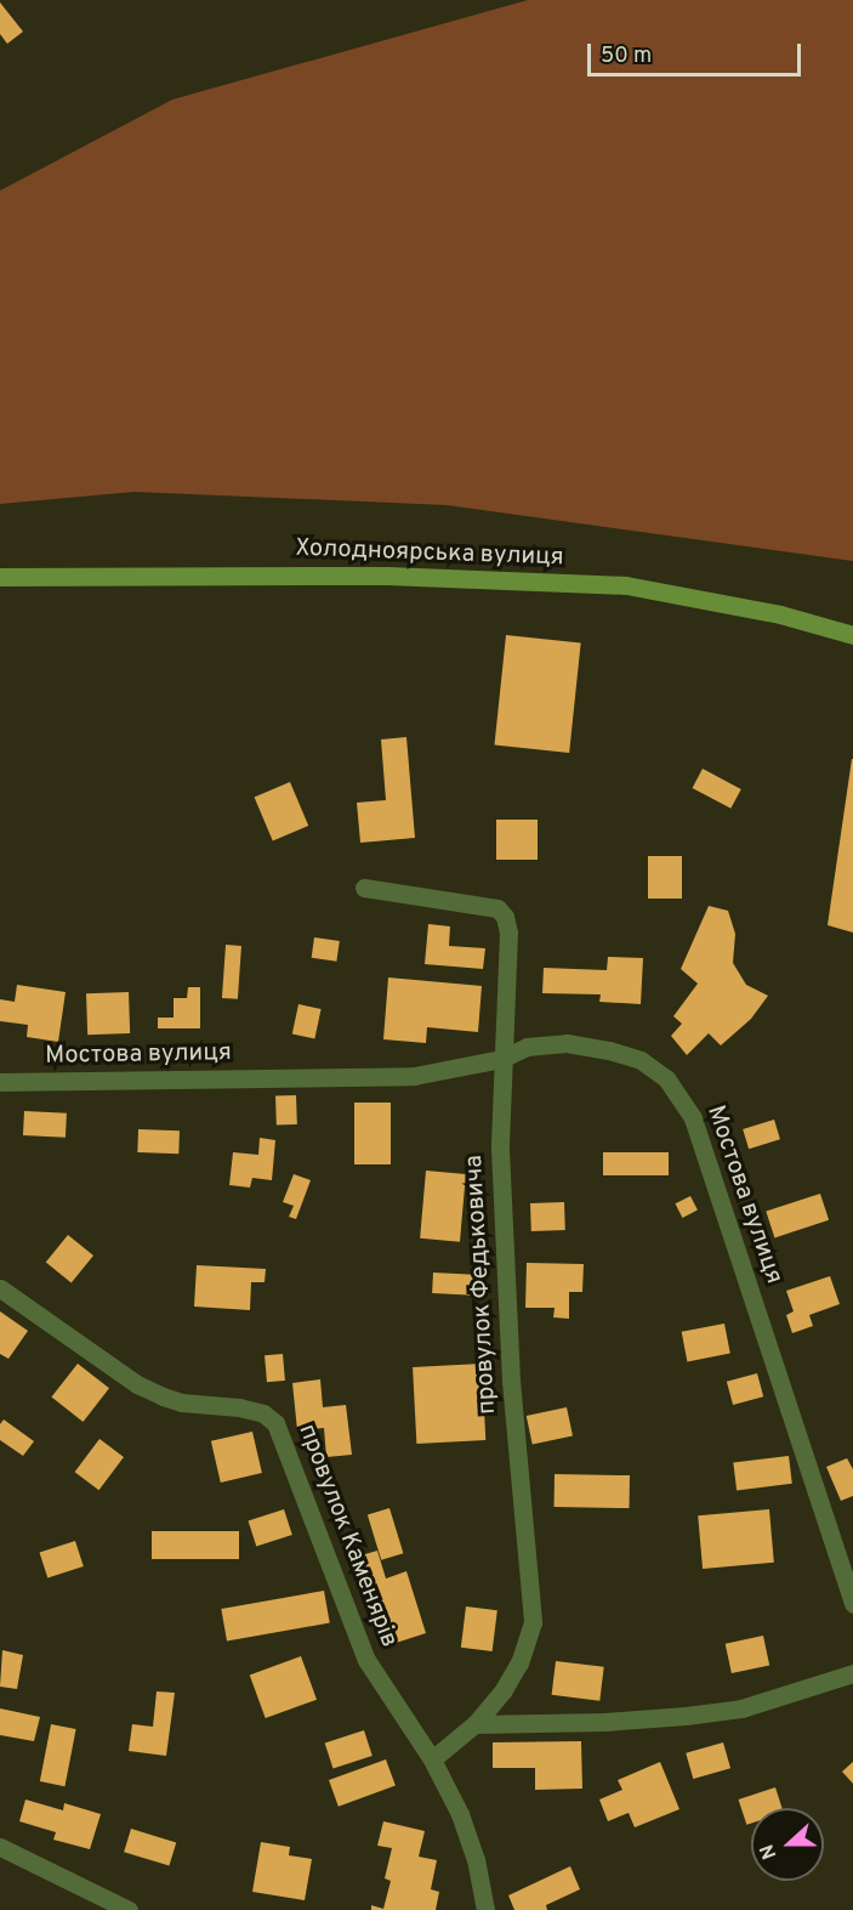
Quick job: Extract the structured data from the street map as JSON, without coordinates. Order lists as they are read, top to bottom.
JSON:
{
  "streets": {
    "main road": ["Холодноярська вулиця"],
    "street": ["Мостова вулиця", "провулок Федьковича", "провулок Каменярів"]
  },
  "crossings": [
    ["Мостова вулиця", "провулок Федьковича"],
    ["провулок Федьковича", "провулок Каменярів"]
  ],
  "scale_bar": "50 m",
  "north": "left"
}
